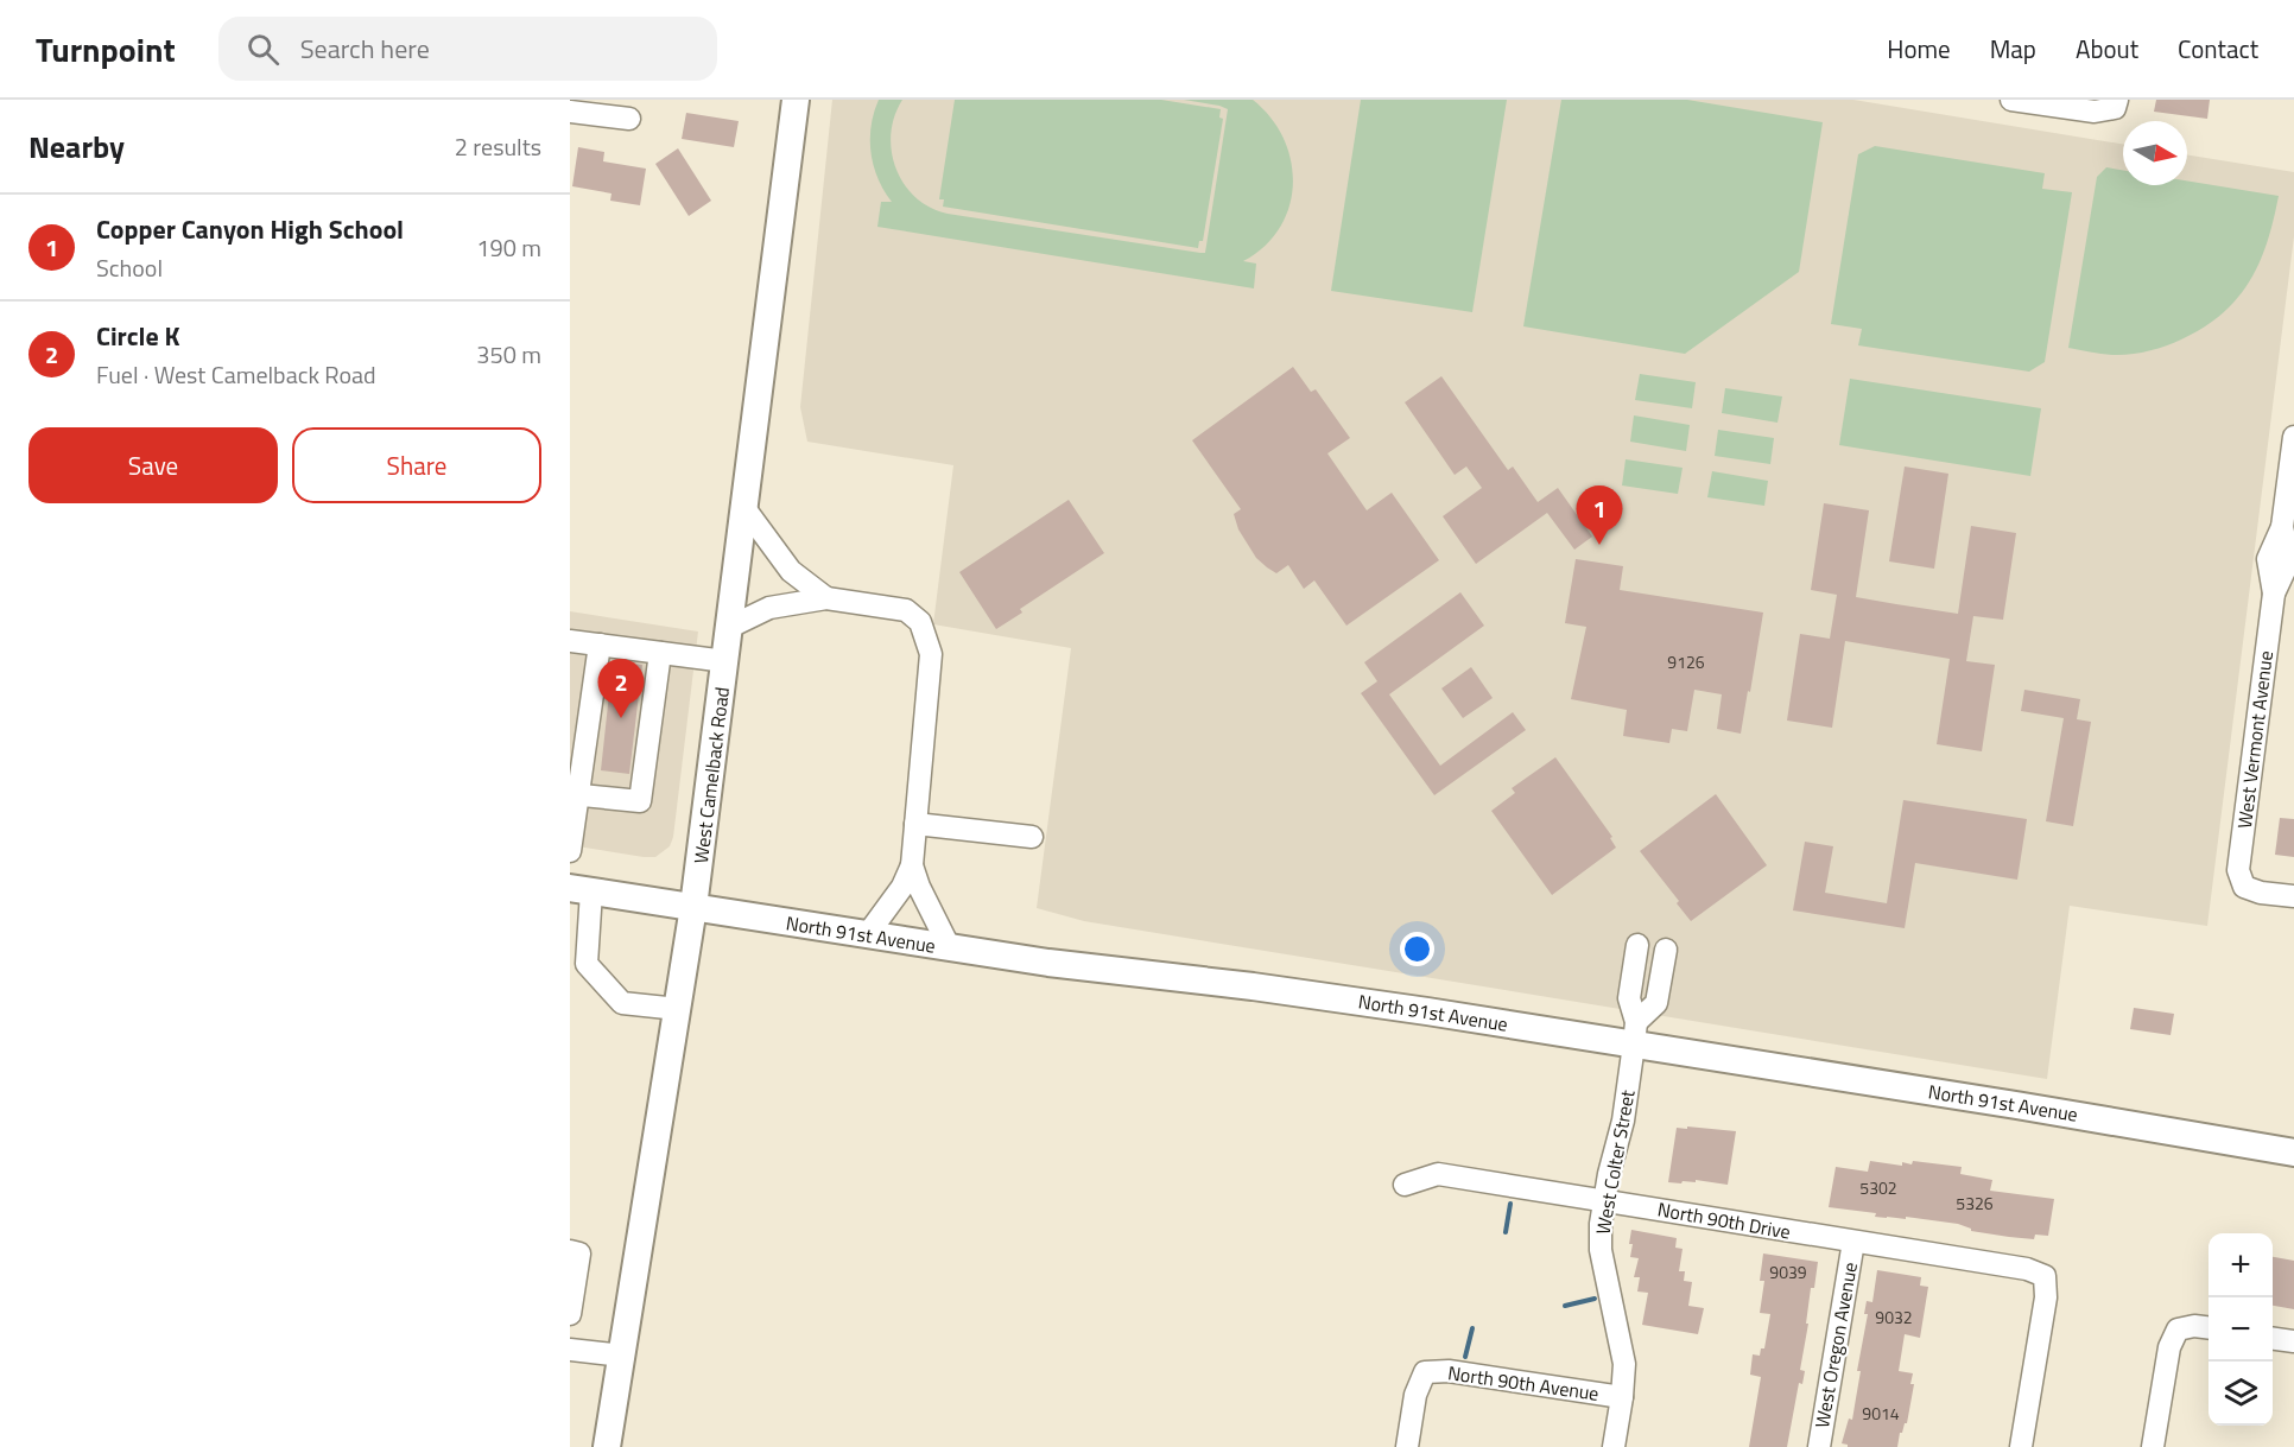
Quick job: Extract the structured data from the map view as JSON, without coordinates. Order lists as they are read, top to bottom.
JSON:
{
  "streets": {
    "main road": ["West Camelback Road", "North 91st Avenue"],
    "street": [
      "West Vermont Avenue",
      "West Colter Street",
      "North 90th Drive",
      "West Oregon Avenue",
      "North 90th Avenue"
    ]
  },
  "crossings": [
    ["West Camelback Road", "North 91st Avenue"],
    ["North 91st Avenue", "West Colter Street"],
    ["West Colter Street", "North 90th Drive"],
    ["West Colter Street", "North 90th Avenue"],
    ["North 90th Drive", "West Oregon Avenue"]
  ],
  "house_numbers": [
    "9126",
    "5302",
    "5326",
    "9039",
    "9032",
    "9014"
  ],
  "north": "right",
  "page": {
    "header": "Turnpoint",
    "search": "Search here",
    "nav": [
      "Home",
      "Map",
      "About",
      "Contact"
    ],
    "heading": ["Nearby", "2 results"],
    "list": [
      {
        "mark": "1",
        "name": "Copper Canyon High School",
        "note": "School",
        "value": "190 m"
      },
      {
        "mark": "2",
        "name": "Circle K",
        "note": "Fuel · West Camelback Road",
        "value": "350 m"
      }
    ],
    "buttons": ["Save", "Share"],
    "pins": ["1", "2"],
    "map_buttons": ["+", "−"]
  }
}
